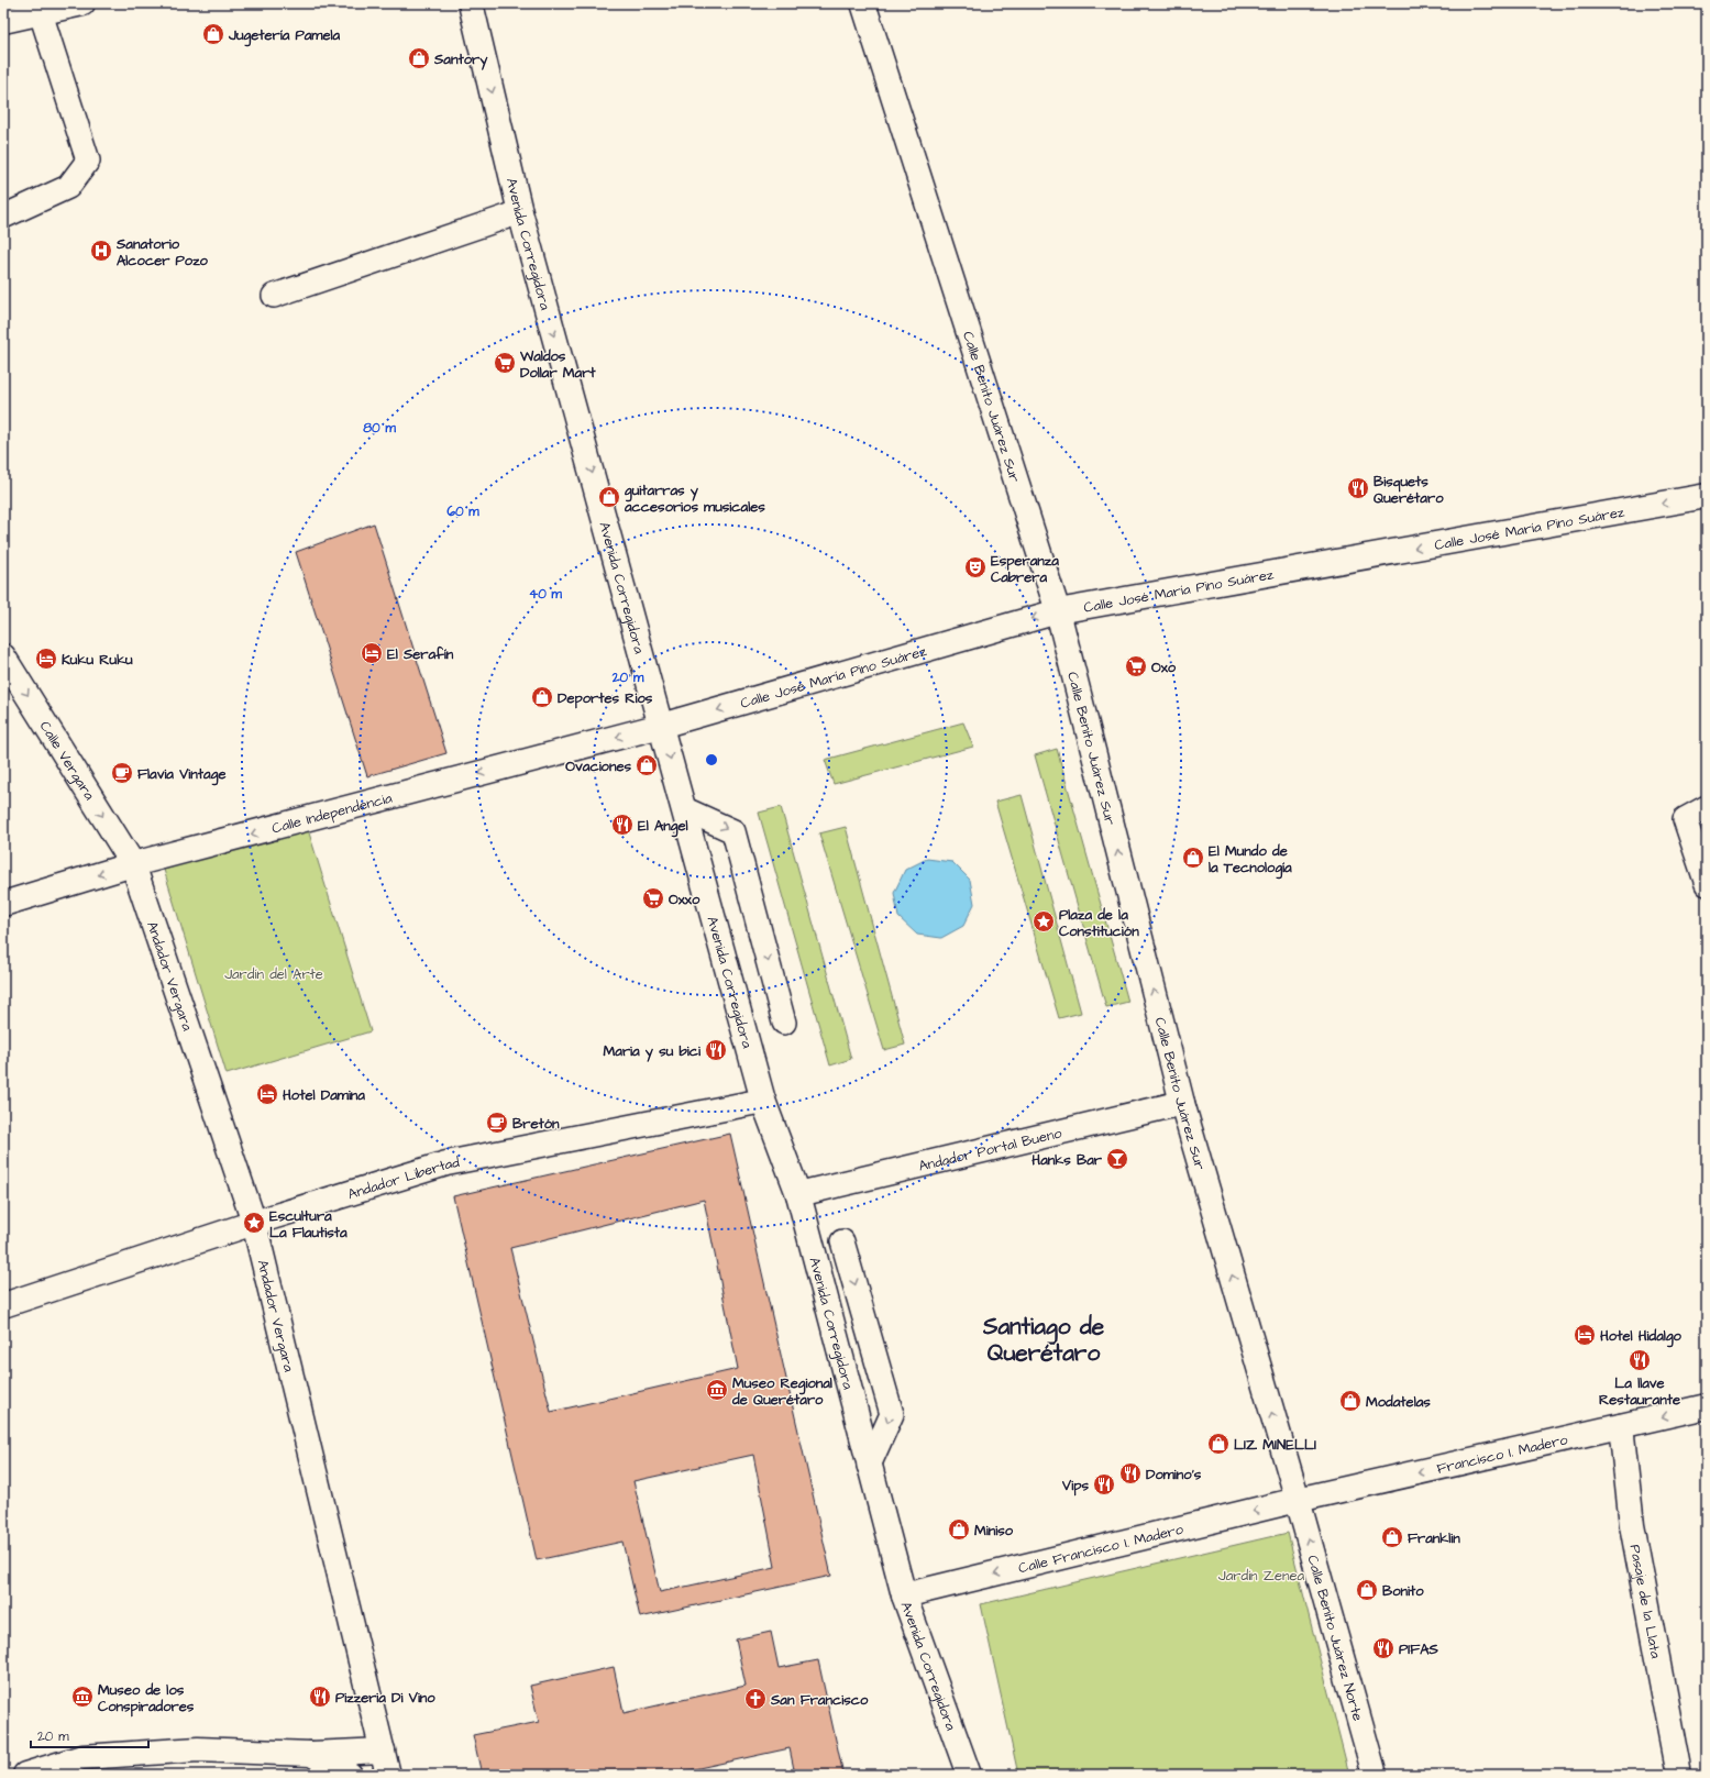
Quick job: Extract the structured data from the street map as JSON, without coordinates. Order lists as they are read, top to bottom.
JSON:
{
  "streets": {
    "street": [
      "Avenida Corregidora",
      "Calle Benito Juárez Sur",
      "Calle José María Pino Suárez",
      "Calle Vergara",
      "Calle Independencia",
      "Andador Vergara",
      "Andador Portal Bueno",
      "Andador Libertad",
      "Francisco I. Madero",
      "Calle Francisco I. Madero",
      "Pasaje de la Llata",
      "Calle Benito Juárez Norte"
    ]
  },
  "crossings": [
    ["Avenida Corregidora", "Calle José María Pino Suárez"],
    ["Avenida Corregidora", "Calle Independencia"],
    ["Avenida Corregidora", "Andador Portal Bueno"],
    ["Avenida Corregidora", "Andador Libertad"],
    ["Avenida Corregidora", "Calle Francisco I. Madero"],
    ["Calle Benito Juárez Sur", "Calle José María Pino Suárez"],
    ["Calle Benito Juárez Sur", "Andador Portal Bueno"],
    ["Calle Benito Juárez Sur", "Francisco I. Madero"],
    ["Calle Benito Juárez Sur", "Calle Francisco I. Madero"],
    ["Calle Benito Juárez Sur", "Calle Benito Juárez Norte"],
    ["Calle José María Pino Suárez", "Calle Independencia"],
    ["Calle Vergara", "Calle Independencia"],
    ["Calle Vergara", "Andador Vergara"],
    ["Calle Independencia", "Andador Vergara"],
    ["Andador Vergara", "Andador Libertad"],
    ["Francisco I. Madero", "Calle Francisco I. Madero"],
    ["Francisco I. Madero", "Pasaje de la Llata"],
    ["Francisco I. Madero", "Calle Benito Juárez Norte"],
    ["Calle Francisco I. Madero", "Calle Benito Juárez Norte"]
  ],
  "one_way": [
    "Avenida Corregidora",
    "Calle Benito Juárez Sur",
    "Calle José María Pino Suárez",
    "Calle Vergara",
    "Calle Independencia",
    "Francisco I. Madero",
    "Calle Francisco I. Madero",
    "Calle Benito Juárez Norte"
  ],
  "districts": ["Santiago de Querétaro"],
  "parks": ["Jardín del Arte", "Jardín Zenea"],
  "places": {
    "shop": [
      "Jugetería Pamela",
      "Santory",
      "guitarras y accesorios musicales",
      "Deportes Rios",
      "Ovaciones",
      "El Mundo de la Tecnología",
      "Modatelas",
      "LIZ MINELLI",
      "Miniso",
      "Franklin",
      "Bonito"
    ],
    "hospital": ["Sanatorio Alcocer Pozo"],
    "supermarket": ["Waldos Dollar Mart", "Oxo", "Oxxo"],
    "restaurant": [
      "Bisquets Querétaro",
      "El Angel",
      "Maria y su bici",
      "La llave Restaurante",
      "Domino's",
      "Vips",
      "PIFAS",
      "Pizzeria Di Vino"
    ],
    "theatre": ["Esperanza Cabrera"],
    "hotel": [
      "El Serafín",
      "Kuku Ruku",
      "Hotel Damina",
      "Hotel Hidalgo"
    ],
    "cafe": ["Flavia Vintage", "Bretón"],
    "place": ["Plaza de la Constitución", "Escultura La Flautista"],
    "bar": ["Hanks Bar"],
    "museum": ["Museo Regional de Querétaro", "Museo de los Conspiradores"],
    "church": ["San Francisco"]
  },
  "scale_bar": "20 m",
  "rings": [
    "80 m",
    "60 m",
    "40 m",
    "20 m"
  ]
}
